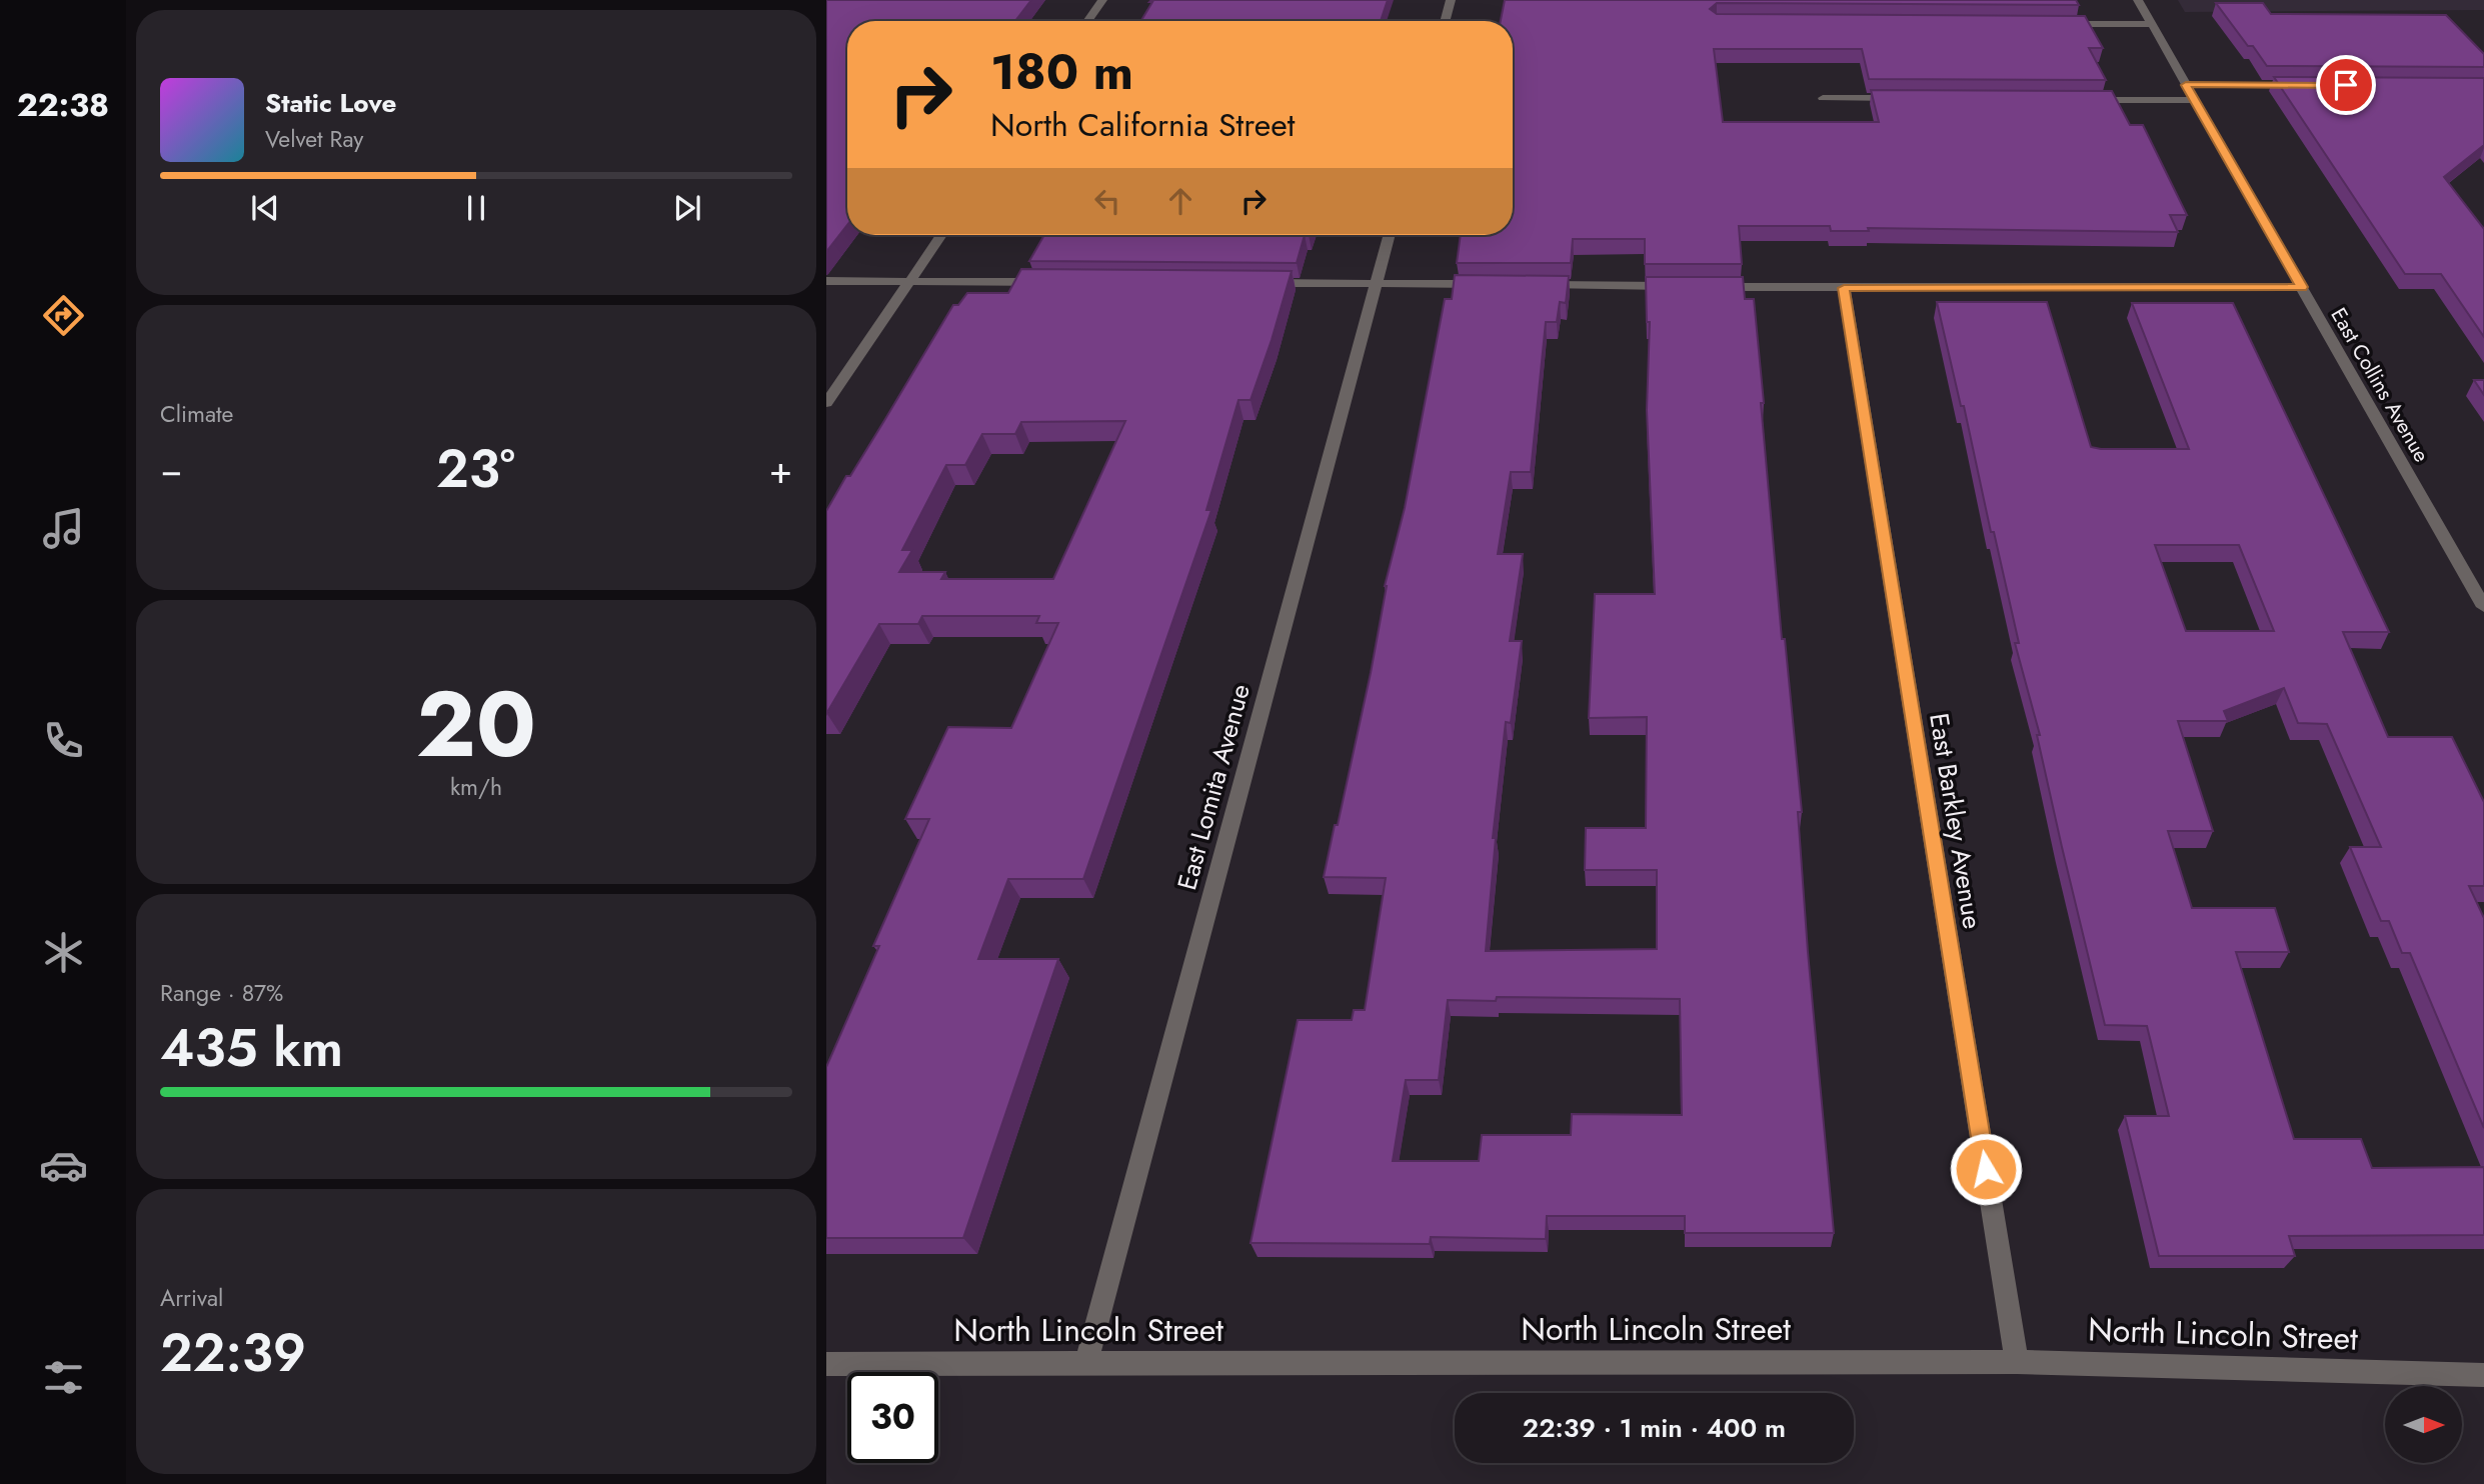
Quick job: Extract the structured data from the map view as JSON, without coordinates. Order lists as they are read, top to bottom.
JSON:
{
  "streets": {
    "street": [
      "East Collins Avenue",
      "East Lomita Avenue",
      "East Barkley Avenue",
      "North Lincoln Street"
    ]
  },
  "crossings": [
    ["East Lomita Avenue", "North Lincoln Street"],
    ["East Barkley Avenue", "North Lincoln Street"]
  ],
  "north": "right",
  "page": {
    "tabs": "22:38",
    "turn": ["180 m", "North California Street"],
    "song": ["Static Love", "Velvet Ray"],
    "tile": [
      "Climate",
      ["20", "km/h"],
      ["Range · 87%", "435 km"],
      ["Arrival", "22:39"]
    ],
    "heat": ["−", "23°", "+"],
    "limit": "30",
    "trip": "22:39 · 1 min · 400 m"
  }
}
